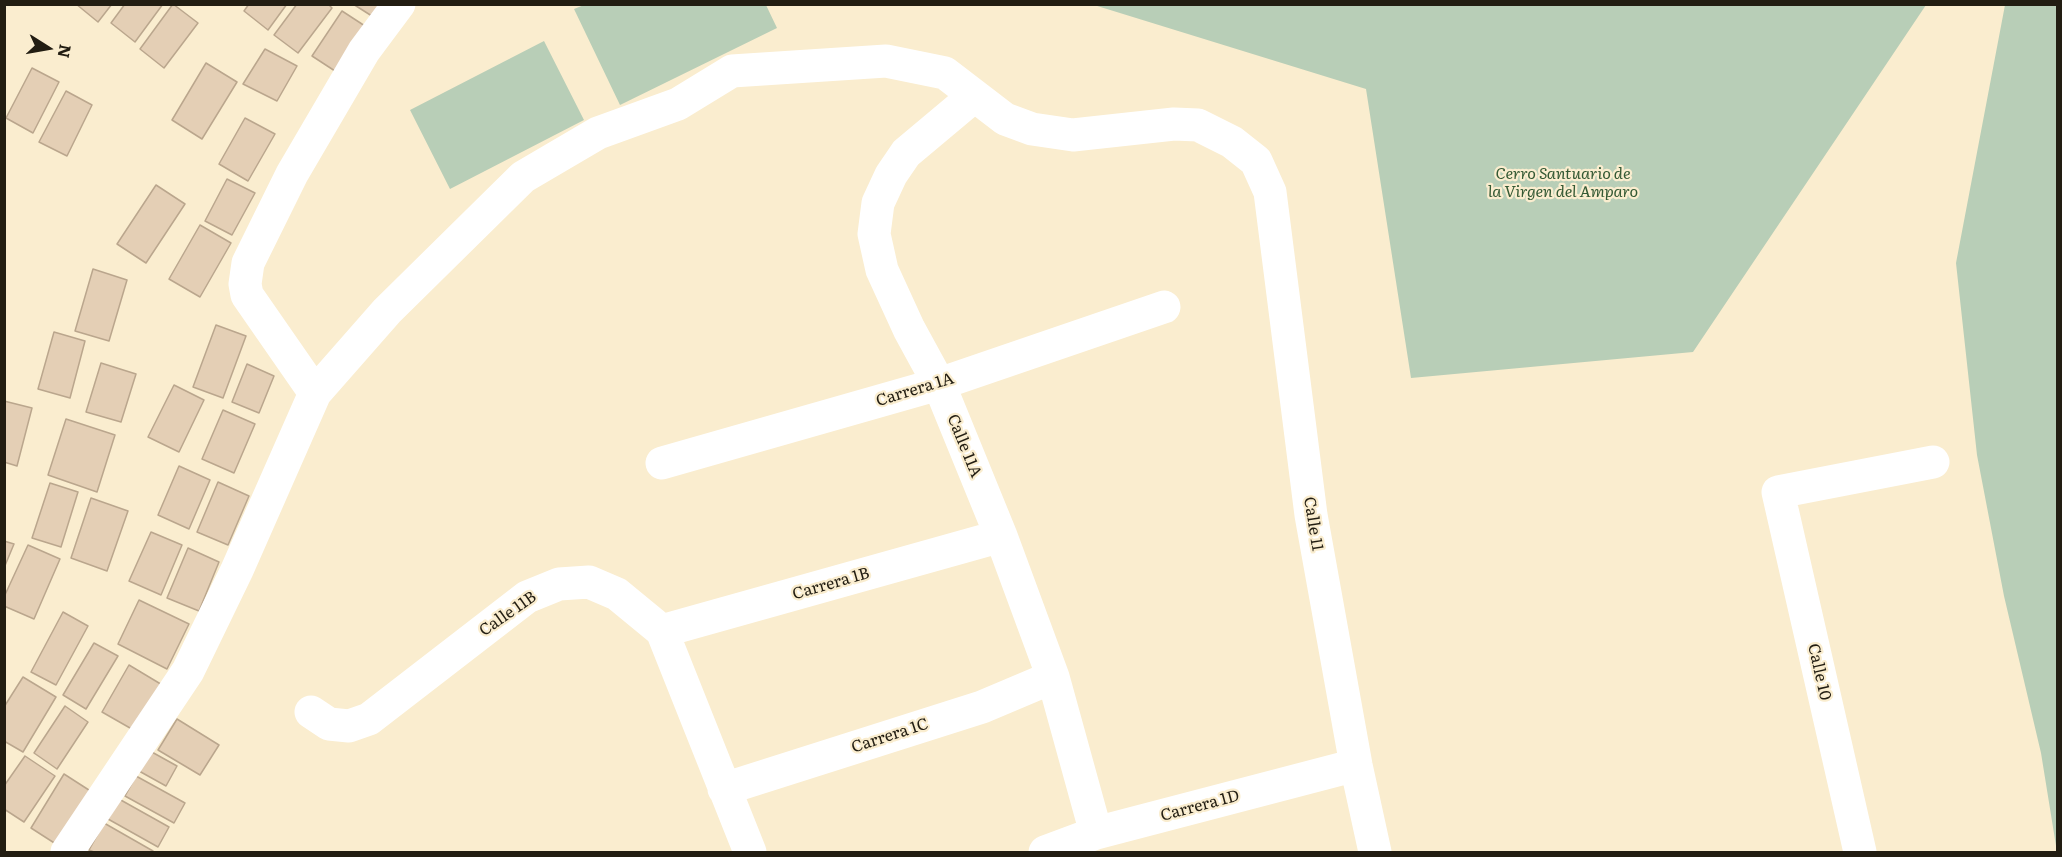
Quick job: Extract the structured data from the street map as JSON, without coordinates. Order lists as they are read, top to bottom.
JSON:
{
  "streets": {
    "street": [
      "Carrera 1A",
      "Calle 11A",
      "Calle 11",
      "Carrera 1B",
      "Calle 11B",
      "Calle 10",
      "Carrera 1C",
      "Carrera 1D"
    ]
  },
  "crossings": [
    ["Carrera 1A", "Calle 11A"],
    ["Calle 11A", "Calle 11"],
    ["Calle 11A", "Carrera 1B"],
    ["Calle 11A", "Carrera 1C"],
    ["Calle 11A", "Carrera 1D"],
    ["Calle 11", "Carrera 1D"],
    ["Carrera 1B", "Calle 11B"],
    ["Calle 11B", "Carrera 1C"]
  ],
  "parks": ["Cerro Santuario de la Virgen del Amparo"],
  "north": "right"
}
